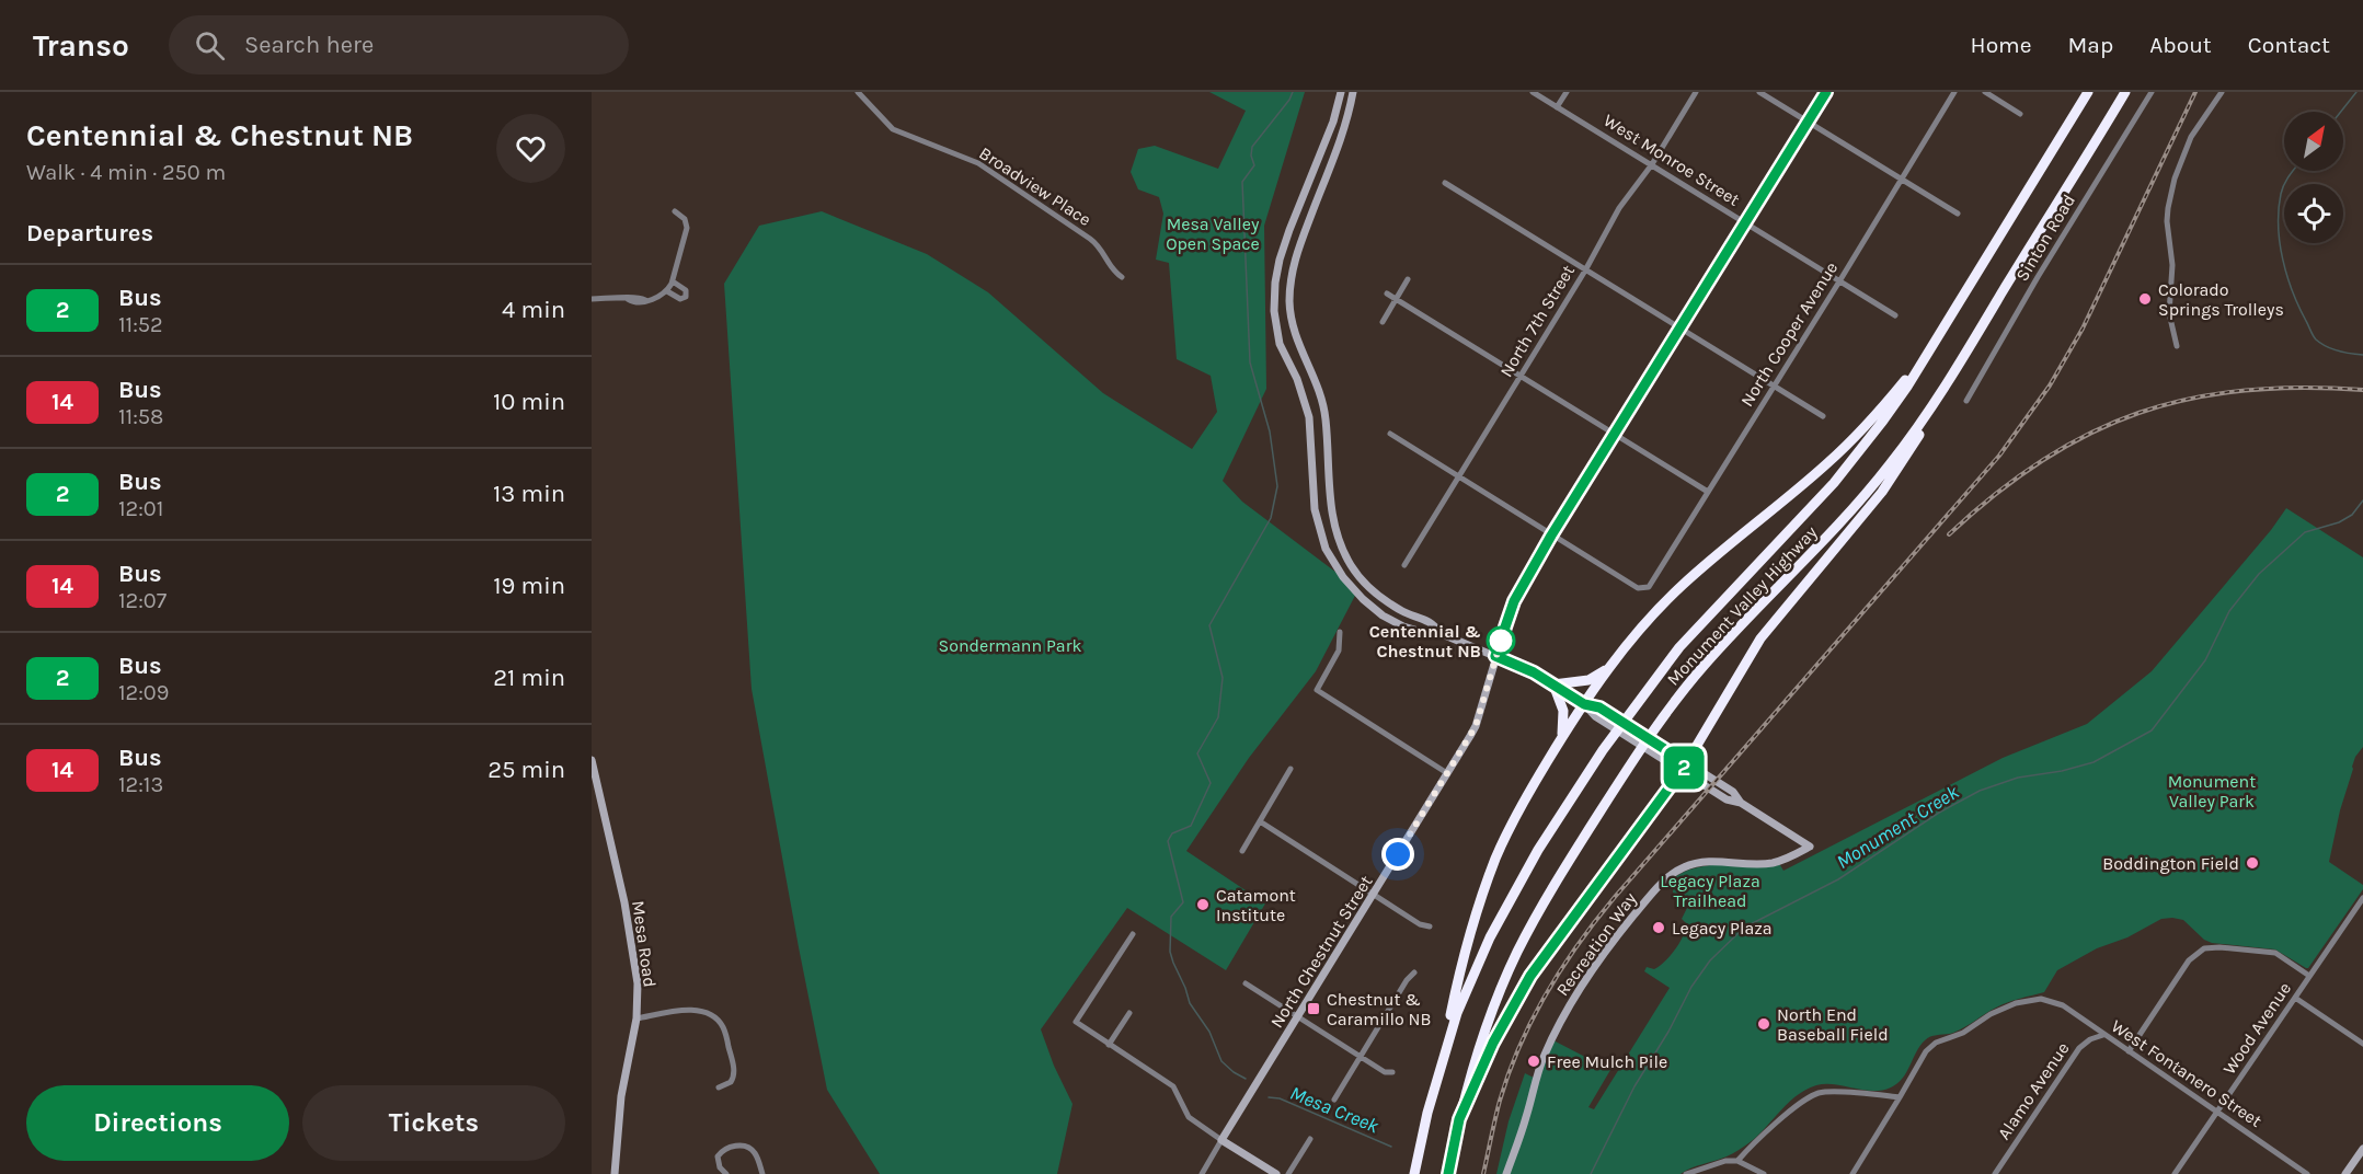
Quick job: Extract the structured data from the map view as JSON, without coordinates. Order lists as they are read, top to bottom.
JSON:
{
  "streets": {
    "highway": ["Monument Valley Highway"],
    "main road": ["Mesa Road", "Recreation Way", "North Chestnut Street"],
    "street": [
      "West Monroe Street",
      "Broadview Place",
      "Sinton Road",
      "North 7th Street",
      "North Cooper Avenue",
      "Wood Avenue",
      "West Fontanero Street",
      "Alamo Avenue"
    ]
  },
  "crossings": [
    ["West Monroe Street", "North 7th Street"],
    ["West Monroe Street", "North Cooper Avenue"],
    ["West Monroe Street", "North Chestnut Street"],
    ["North Cooper Avenue", "North Chestnut Street"],
    ["Wood Avenue", "West Fontanero Street"],
    ["West Fontanero Street", "Alamo Avenue"]
  ],
  "water": ["Monument Creek", "Mesa Creek"],
  "parks": [
    "Mesa Valley Open Space",
    "Sondermann Park",
    "Monument Valley Park",
    "Legacy Plaza Trailhead"
  ],
  "places": {
    "other": [
      "Colorado Springs Trolleys",
      "Centennial & Chestnut NB",
      "Boddington Field",
      "Catamont Institute",
      "Legacy Plaza",
      "North End Baseball Field",
      "Free Mulch Pile"
    ],
    "transit": ["Chestnut & Caramillo NB"]
  },
  "lines": ["bus line 2"],
  "north": "top right",
  "page": {
    "header": "Transo",
    "search": "Search here",
    "nav": [
      "Home",
      "Map",
      "About",
      "Contact"
    ],
    "heading": [
      ["Centennial & Chestnut NB", "Walk · 4 min · 250 m"],
      "Departures"
    ],
    "on_map": "2",
    "list": [
      {
        "mark": "2",
        "name": "Bus",
        "note": "11:52",
        "value": "4 min"
      },
      {
        "mark": "14",
        "name": "Bus",
        "note": "11:58",
        "value": "10 min"
      },
      {
        "mark": "2",
        "name": "Bus",
        "note": "12:01",
        "value": "13 min"
      },
      {
        "mark": "14",
        "name": "Bus",
        "note": "12:07",
        "value": "19 min"
      },
      {
        "mark": "2",
        "name": "Bus",
        "note": "12:09",
        "value": "21 min"
      },
      {
        "mark": "14",
        "name": "Bus",
        "note": "12:13",
        "value": "25 min"
      }
    ],
    "buttons": ["Directions", "Tickets"]
  }
}
